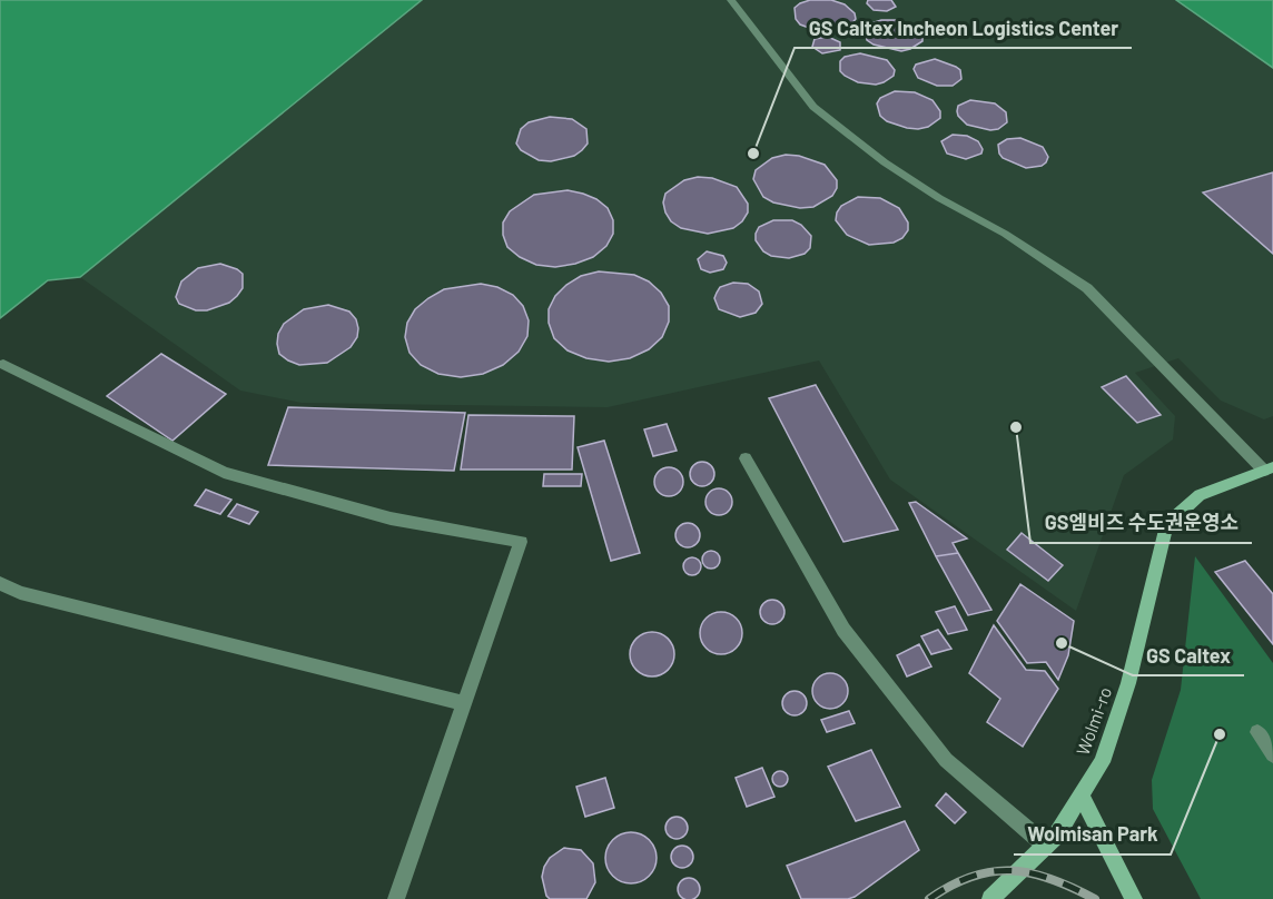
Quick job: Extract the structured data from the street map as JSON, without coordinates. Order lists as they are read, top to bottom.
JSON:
{
  "streets": {
    "main road": ["Wolmi-ro"]
  },
  "places": [
    "GS Caltex Incheon Logistics Center",
    "GS엠비즈 수도권운영소",
    "GS Caltex",
    "Wolmisan Park"
  ]
}
